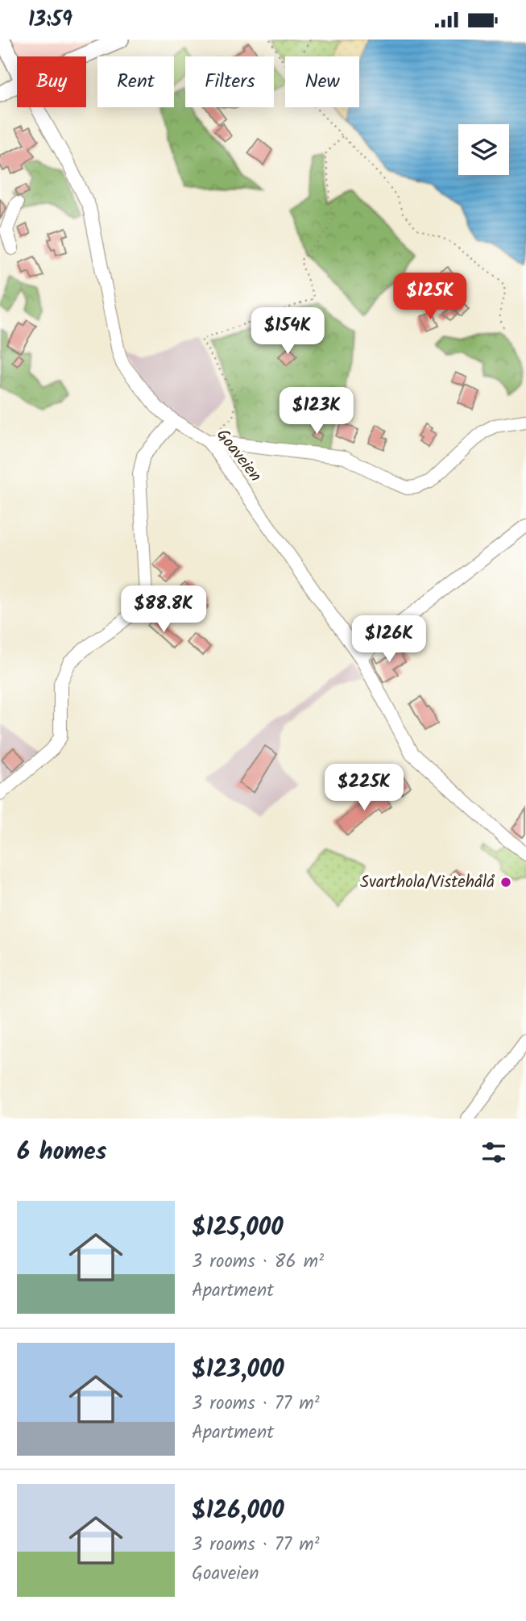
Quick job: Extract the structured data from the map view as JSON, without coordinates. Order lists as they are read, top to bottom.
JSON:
{
  "streets": {
    "main road": ["Goaveien"]
  },
  "places": ["Svarthola/Vistehålå"],
  "page": {
    "status": "13:59",
    "chip": [
      "Buy",
      "Rent",
      "Filters",
      "New"
    ],
    "price": [
      "$125K",
      "$154K",
      "$123K",
      "$88.8K",
      "$126K",
      "$225K"
    ],
    "heading": "6 homes",
    "list": [
      {
        "name": "$125,000",
        "note": "3 rooms · 86 m² · Apartment"
      },
      {
        "name": "$123,000",
        "note": "3 rooms · 77 m² · Apartment"
      },
      {
        "name": "$126,000",
        "note": "3 rooms · 77 m² · Goaveien"
      }
    ]
  }
}
